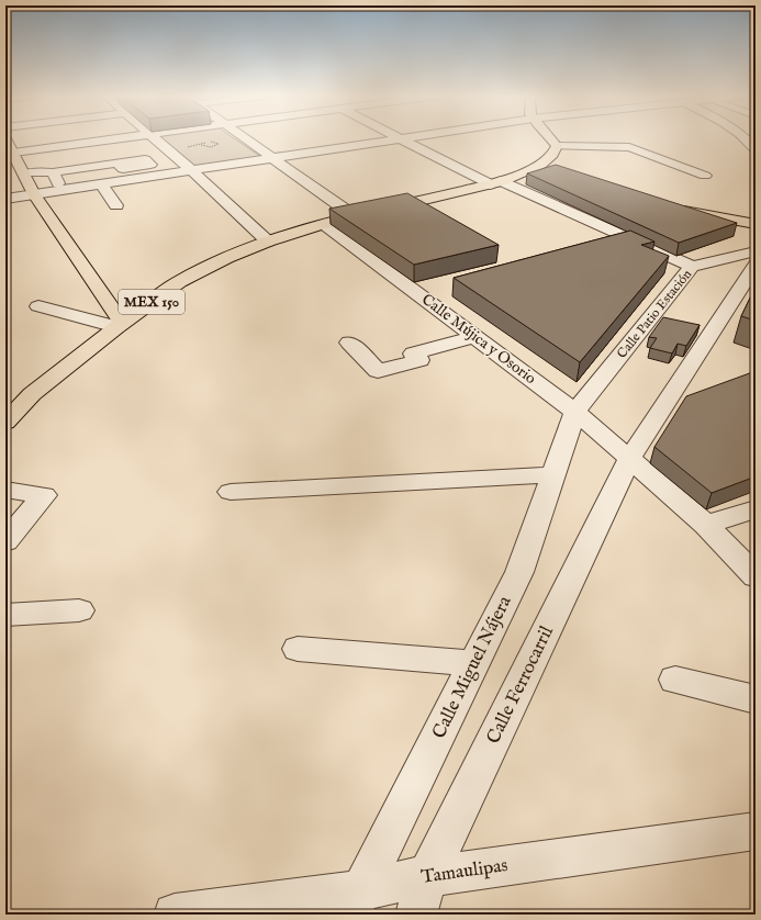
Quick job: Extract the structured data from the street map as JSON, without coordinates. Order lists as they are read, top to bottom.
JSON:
{
  "streets": {
    "main road": ["MEX 150"],
    "street": [
      "Calle Patio Estación",
      "Calle Mújica y Osorio",
      "Calle Miguel Nájera",
      "Calle Ferrocarril",
      "Tamaulipas"
    ]
  },
  "crossings": [
    ["MEX 150", "Calle Mújica y Osorio"],
    ["Calle Patio Estación", "Calle Mújica y Osorio"],
    ["Calle Patio Estación", "Calle Miguel Nájera"],
    ["Calle Mújica y Osorio", "Calle Miguel Nájera"],
    ["Calle Mújica y Osorio", "Calle Ferrocarril"],
    ["Calle Miguel Nájera", "Tamaulipas"],
    ["Calle Ferrocarril", "Tamaulipas"]
  ]
}
